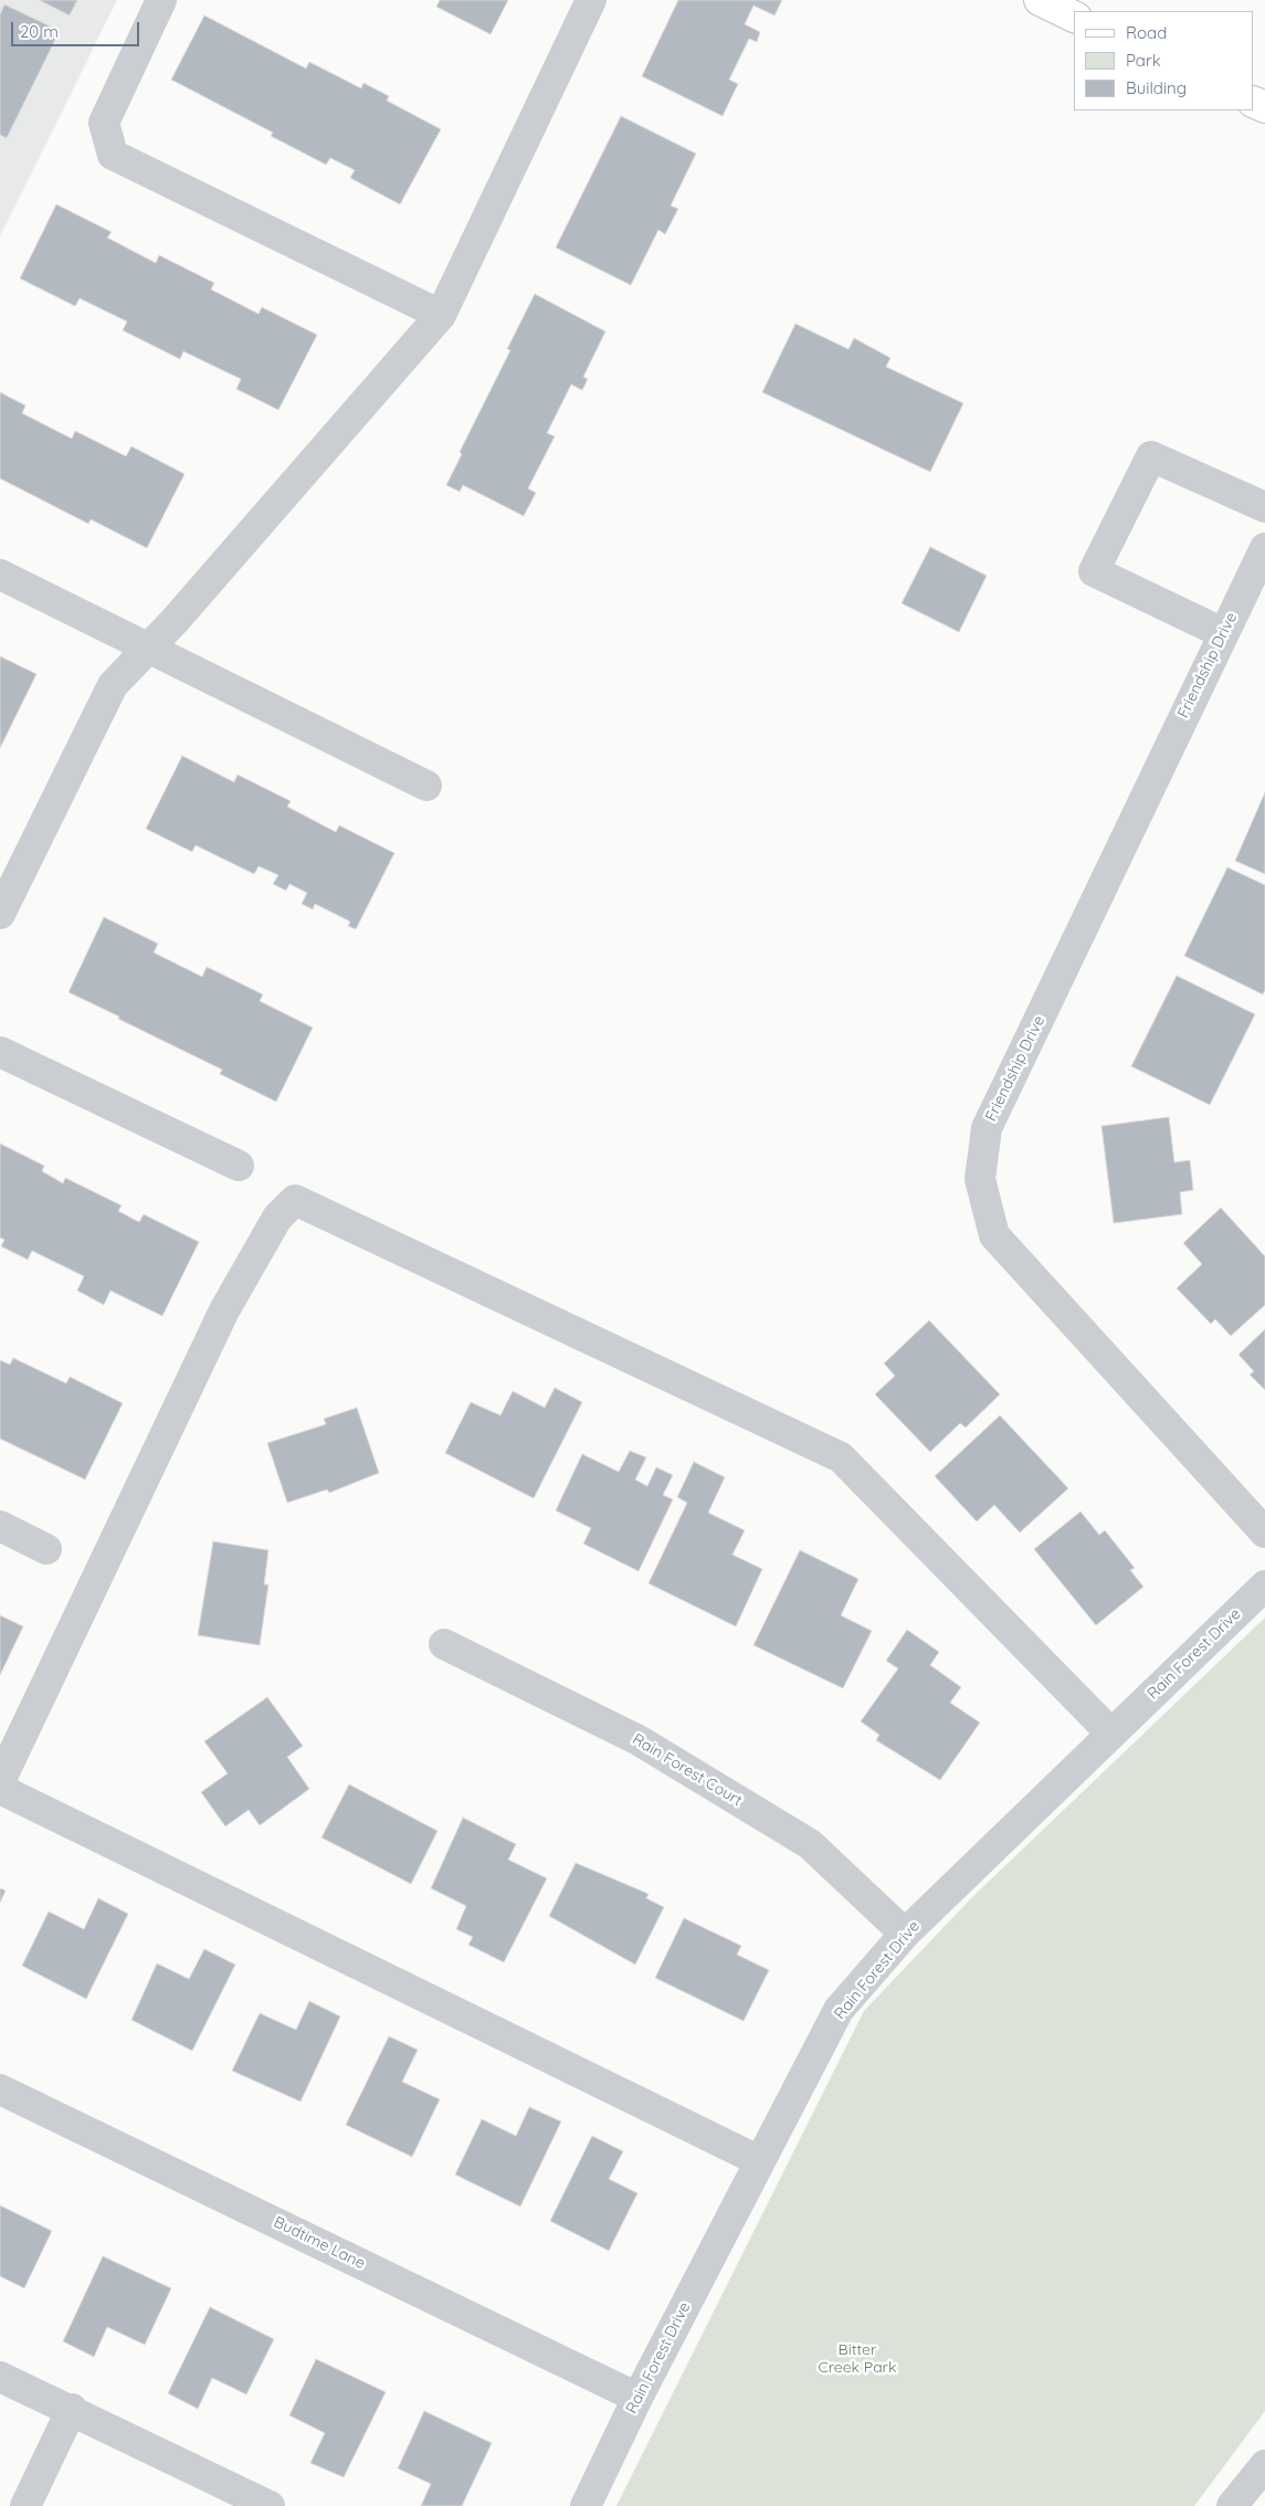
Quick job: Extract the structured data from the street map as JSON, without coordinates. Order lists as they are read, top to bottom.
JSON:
{
  "streets": {
    "street": [
      "Friendship Drive",
      "Rain Forest Drive",
      "Rain Forest Court",
      "Budtime Lane"
    ]
  },
  "crossings": [
    ["Rain Forest Drive", "Rain Forest Court"],
    ["Rain Forest Drive", "Budtime Lane"]
  ],
  "parks": ["Bitter Creek Park"],
  "legend": ["Road", "Park", "Building"],
  "scale_bar": "20 m"
}
